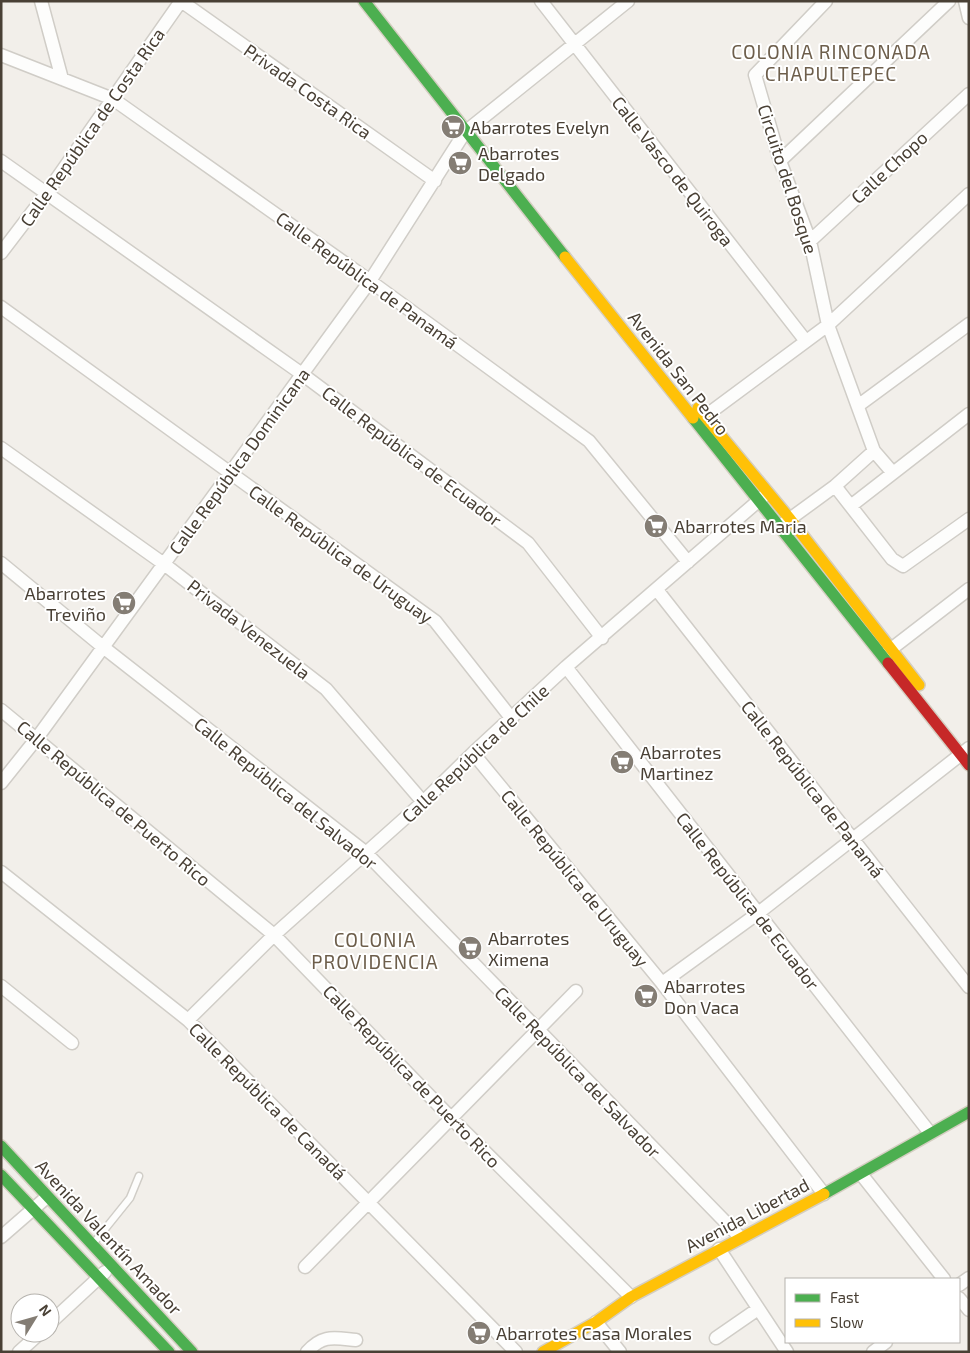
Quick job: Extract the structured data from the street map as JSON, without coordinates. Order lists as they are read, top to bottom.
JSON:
{
  "streets": {
    "main road": ["Avenida San Pedro", "Avenida Libertad", "Avenida Valentín Amador"],
    "street": [
      "Privada Costa Rica",
      "Calle República de Costa Rica",
      "Calle Chopo",
      "Calle Vasco de Quiroga",
      "Circuito del Bosque",
      "Calle República de Panamá",
      "Calle República de Ecuador",
      "Calle República Dominicana",
      "Calle República de Uruguay",
      "Privada Venezuela",
      "Calle República de Chile",
      "Calle República del Salvador",
      "Calle República de Puerto Rico",
      "Calle República de Canadá"
    ]
  },
  "crossings": [
    ["Privada Costa Rica", "Calle República de Costa Rica"],
    ["Privada Costa Rica", "Calle República Dominicana"],
    ["Calle República de Costa Rica", "Calle República de Panamá"],
    ["Calle República de Costa Rica", "Calle República de Ecuador"],
    ["Calle Chopo", "Circuito del Bosque"],
    ["Calle República de Panamá", "Calle República Dominicana"],
    ["Calle República de Panamá", "Calle República de Chile"],
    ["Avenida San Pedro", "Calle República Dominicana"],
    ["Avenida San Pedro", "Calle República de Chile"],
    ["Calle República de Ecuador", "Calle República Dominicana"],
    ["Calle República de Ecuador", "Calle República de Chile"],
    ["Calle República de Ecuador", "Avenida Libertad"],
    ["Calle República Dominicana", "Calle República de Uruguay"],
    ["Calle República Dominicana", "Privada Venezuela"],
    ["Calle República Dominicana", "Calle República del Salvador"],
    ["Calle República Dominicana", "Calle República de Puerto Rico"],
    ["Calle República de Uruguay", "Calle República de Chile"],
    ["Calle República de Uruguay", "Avenida Libertad"],
    ["Privada Venezuela", "Calle República de Chile"],
    ["Calle República de Chile", "Calle República del Salvador"],
    ["Calle República de Chile", "Calle República de Puerto Rico"],
    ["Calle República de Chile", "Calle República de Canadá"],
    ["Calle República del Salvador", "Avenida Libertad"],
    ["Calle República de Puerto Rico", "Avenida Libertad"]
  ],
  "districts": ["COLONIA RINCONADA CHAPULTEPEC", "COLONIA PROVIDENCIA"],
  "places": {
    "supermarket": [
      "Abarrotes Evelyn",
      "Abarrotes Delgado",
      "Abarrotes Maria",
      "Abarrotes Treviño",
      "Abarrotes Martinez",
      "Abarrotes Ximena",
      "Abarrotes Don Vaca",
      "Abarrotes Casa Morales"
    ]
  },
  "legend": ["Fast", "Slow"],
  "north": "top right"
}
